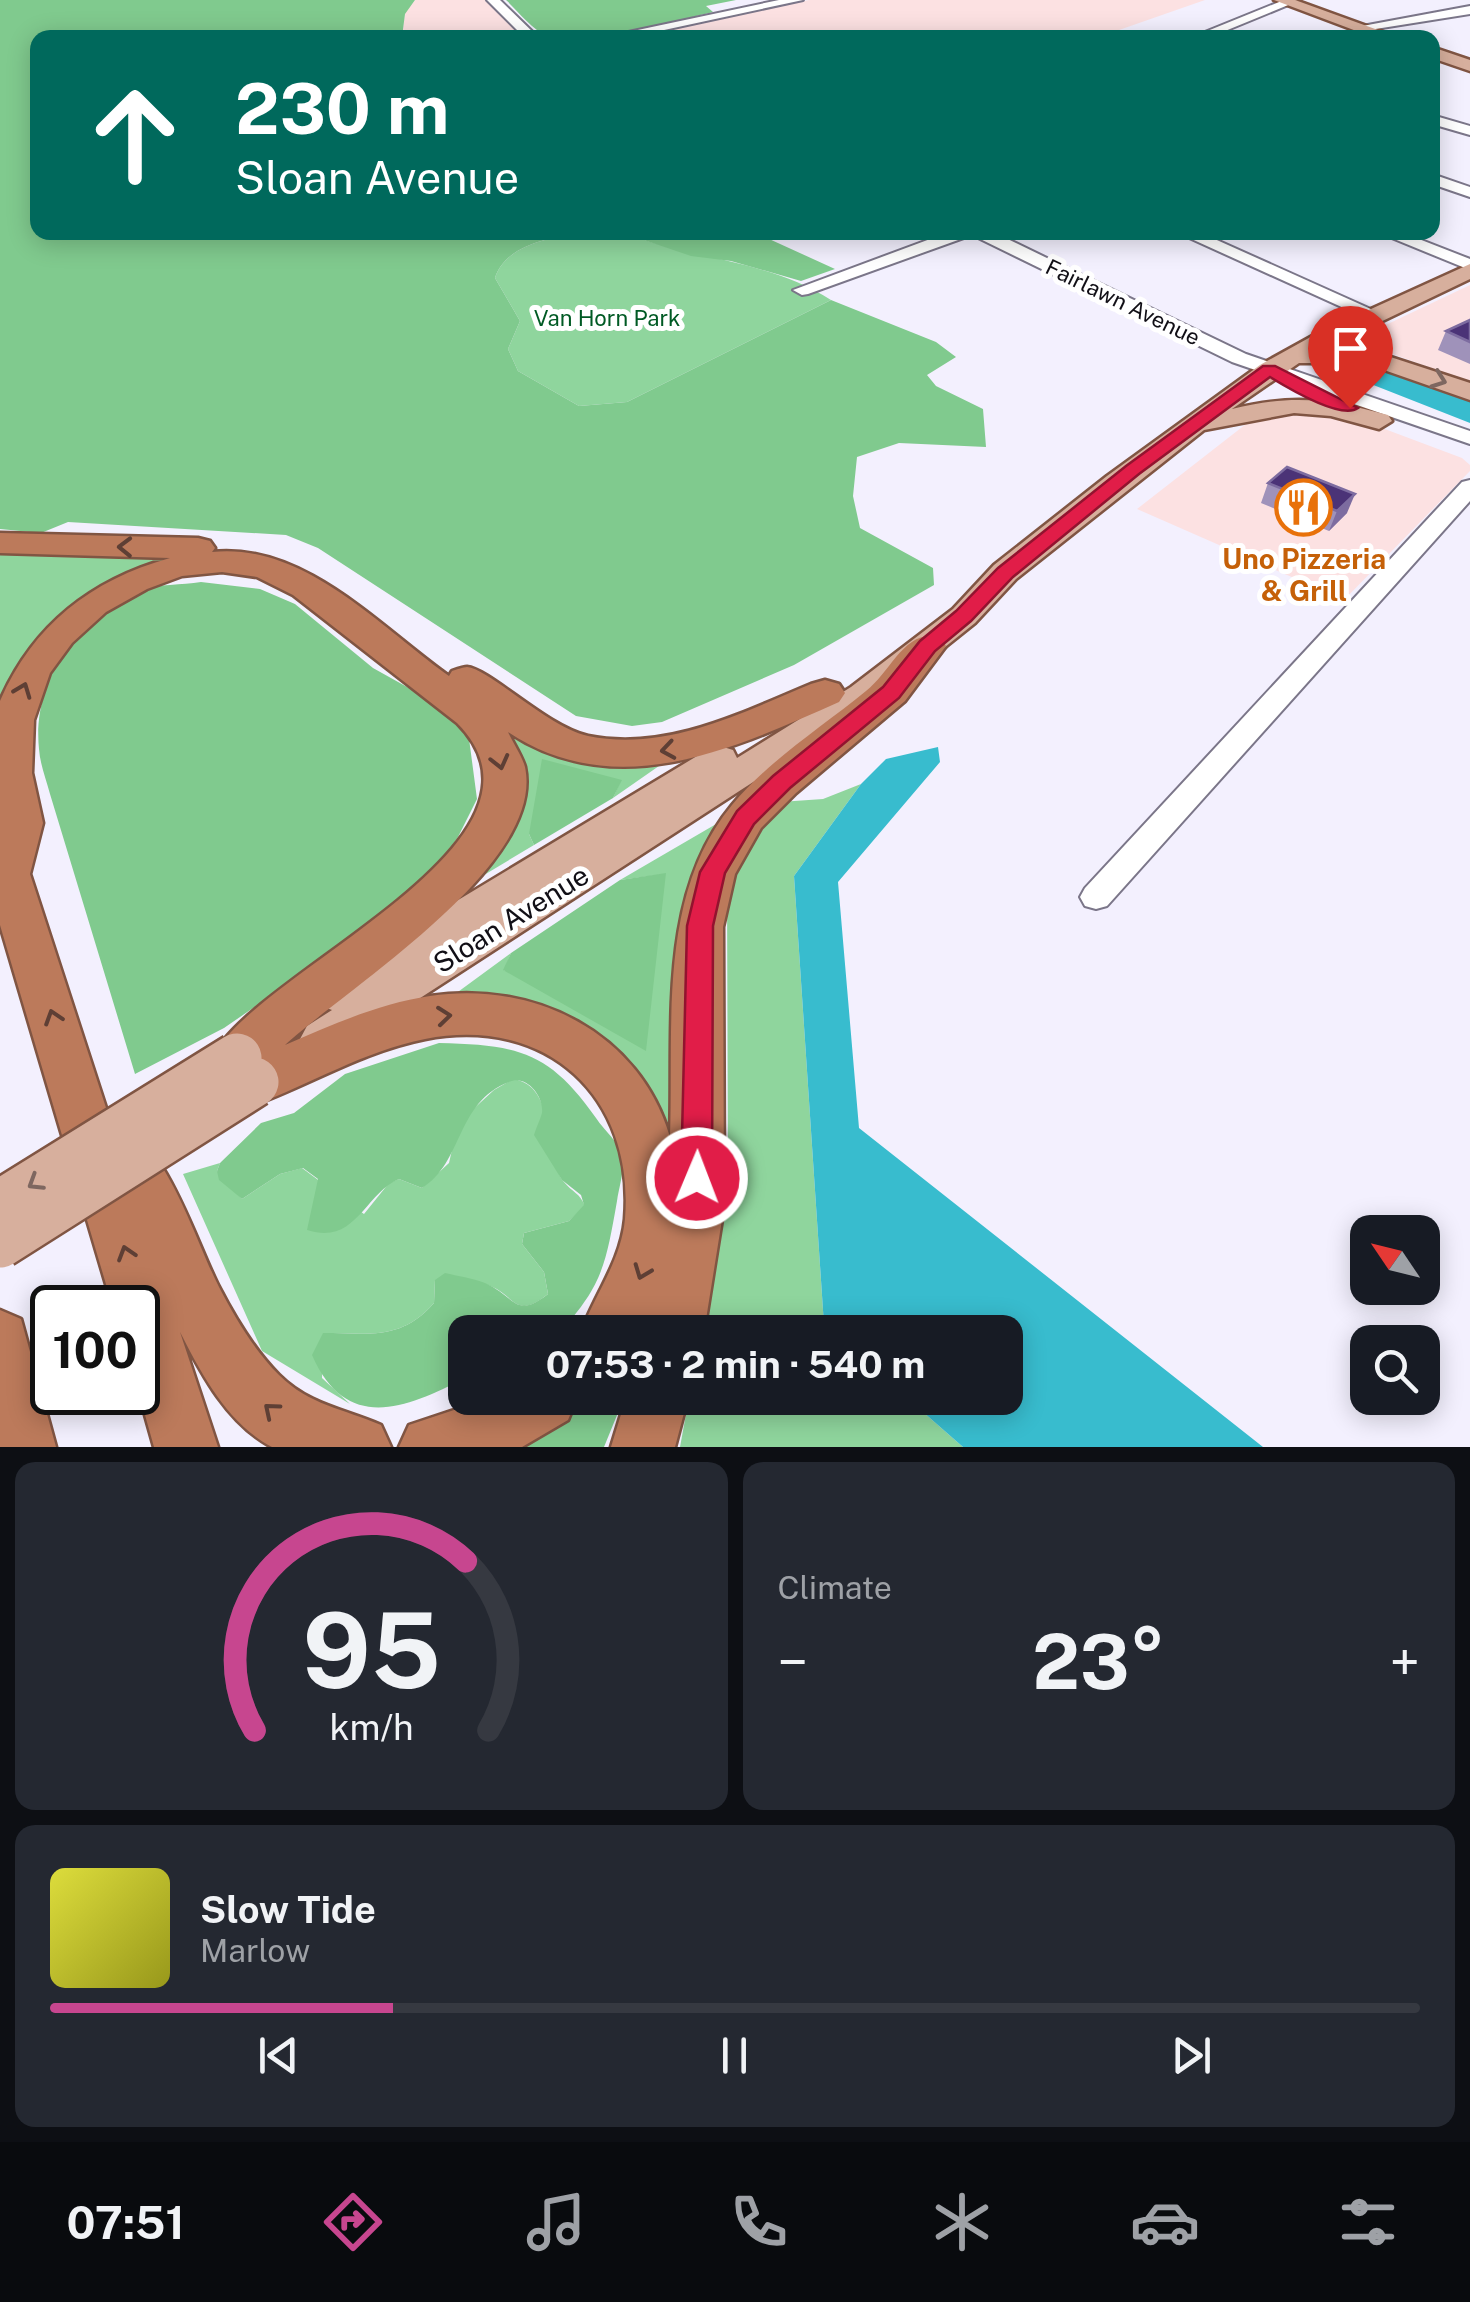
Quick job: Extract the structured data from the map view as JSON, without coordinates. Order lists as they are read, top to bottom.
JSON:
{
  "streets": {
    "main road": ["Sloan Avenue"],
    "street": ["Fairlawn Avenue"]
  },
  "crossings": [
    ["Fairlawn Avenue", "Sloan Avenue"]
  ],
  "parks": ["Van Horn Park"],
  "places": {
    "restaurant": ["Uno Pizzeria & Grill"]
  },
  "north": "top left",
  "page": {
    "turn": ["230 m", "Sloan Avenue"],
    "limit": "100",
    "trip": "07:53 · 2 min · 540 m",
    "tile": "Climate",
    "heat": ["−", "23°", "+"],
    "song": ["Slow Tide", "Marlow"],
    "tabs": "07:51",
    "gauge": ["95", "km/h"]
  }
}
